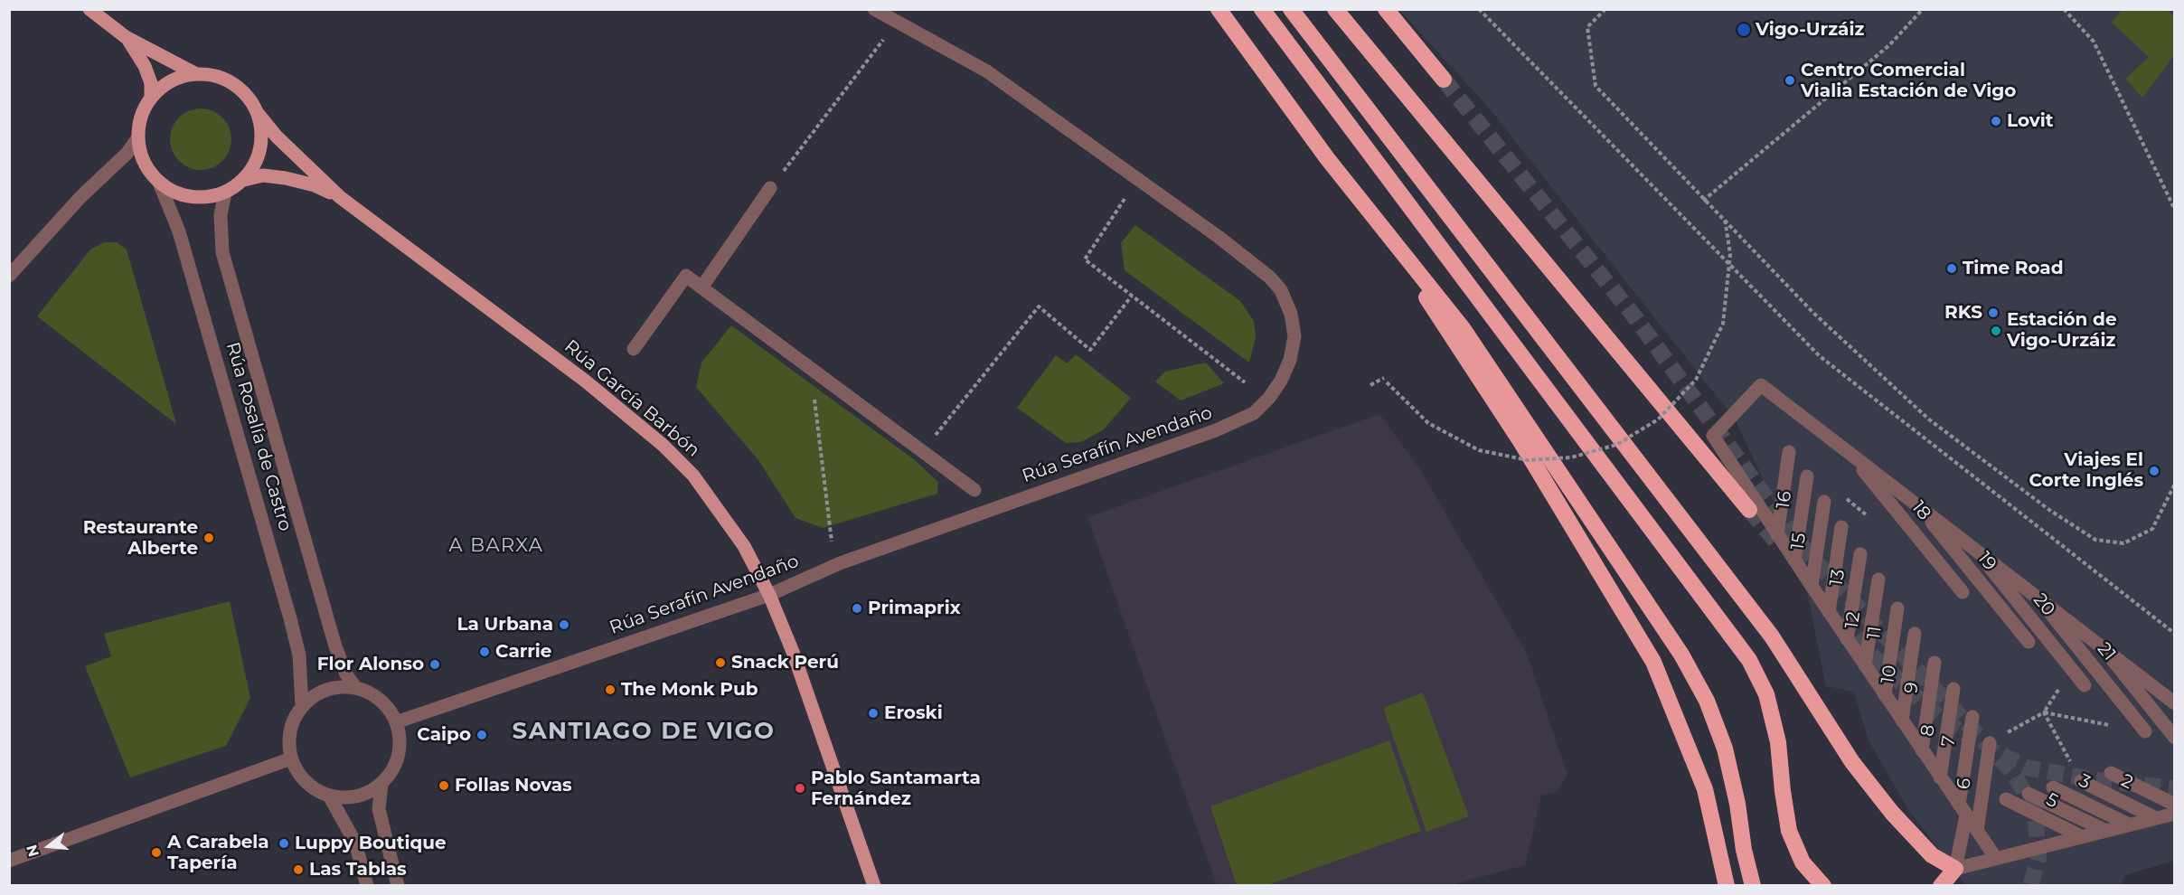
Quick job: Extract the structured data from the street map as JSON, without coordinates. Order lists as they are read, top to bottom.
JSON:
{
  "streets": {
    "main road": ["Rúa García Barbón"],
    "street": [
      "Rúa Rosalía de Castro",
      "Rúa Serafín Avendaño",
      "16",
      "18",
      "15",
      "19",
      "13",
      "20",
      "12",
      "11",
      "21",
      "10",
      "9",
      "8",
      "7",
      "3",
      "2",
      "6",
      "5"
    ]
  },
  "crossings": [
    ["Rúa García Barbón", "Rúa Rosalía de Castro"],
    ["Rúa García Barbón", "Rúa Serafín Avendaño"],
    ["Rúa Rosalía de Castro", "Rúa Serafín Avendaño"]
  ],
  "districts": ["A BARXA", "SANTIAGO DE VIGO"],
  "places": [
    "Vigo-Urzáiz",
    "Centro Comercial Vialia Estación de Vigo",
    "Lovit",
    "Time Road",
    "RKS",
    "Estación de Vigo-Urzáiz",
    "Viajes El Corte Inglés",
    "Restaurante Alberte",
    "Primaprix",
    "La Urbana",
    "Carrie",
    "Snack Perú",
    "Flor Alonso",
    "The Monk Pub",
    "Eroski",
    "Caipo",
    "Follas Novas",
    "Pablo Santamarta Fernández",
    "Luppy Boutique",
    "A Carabela Tapería",
    "Las Tablas"
  ],
  "north": "left"
}
